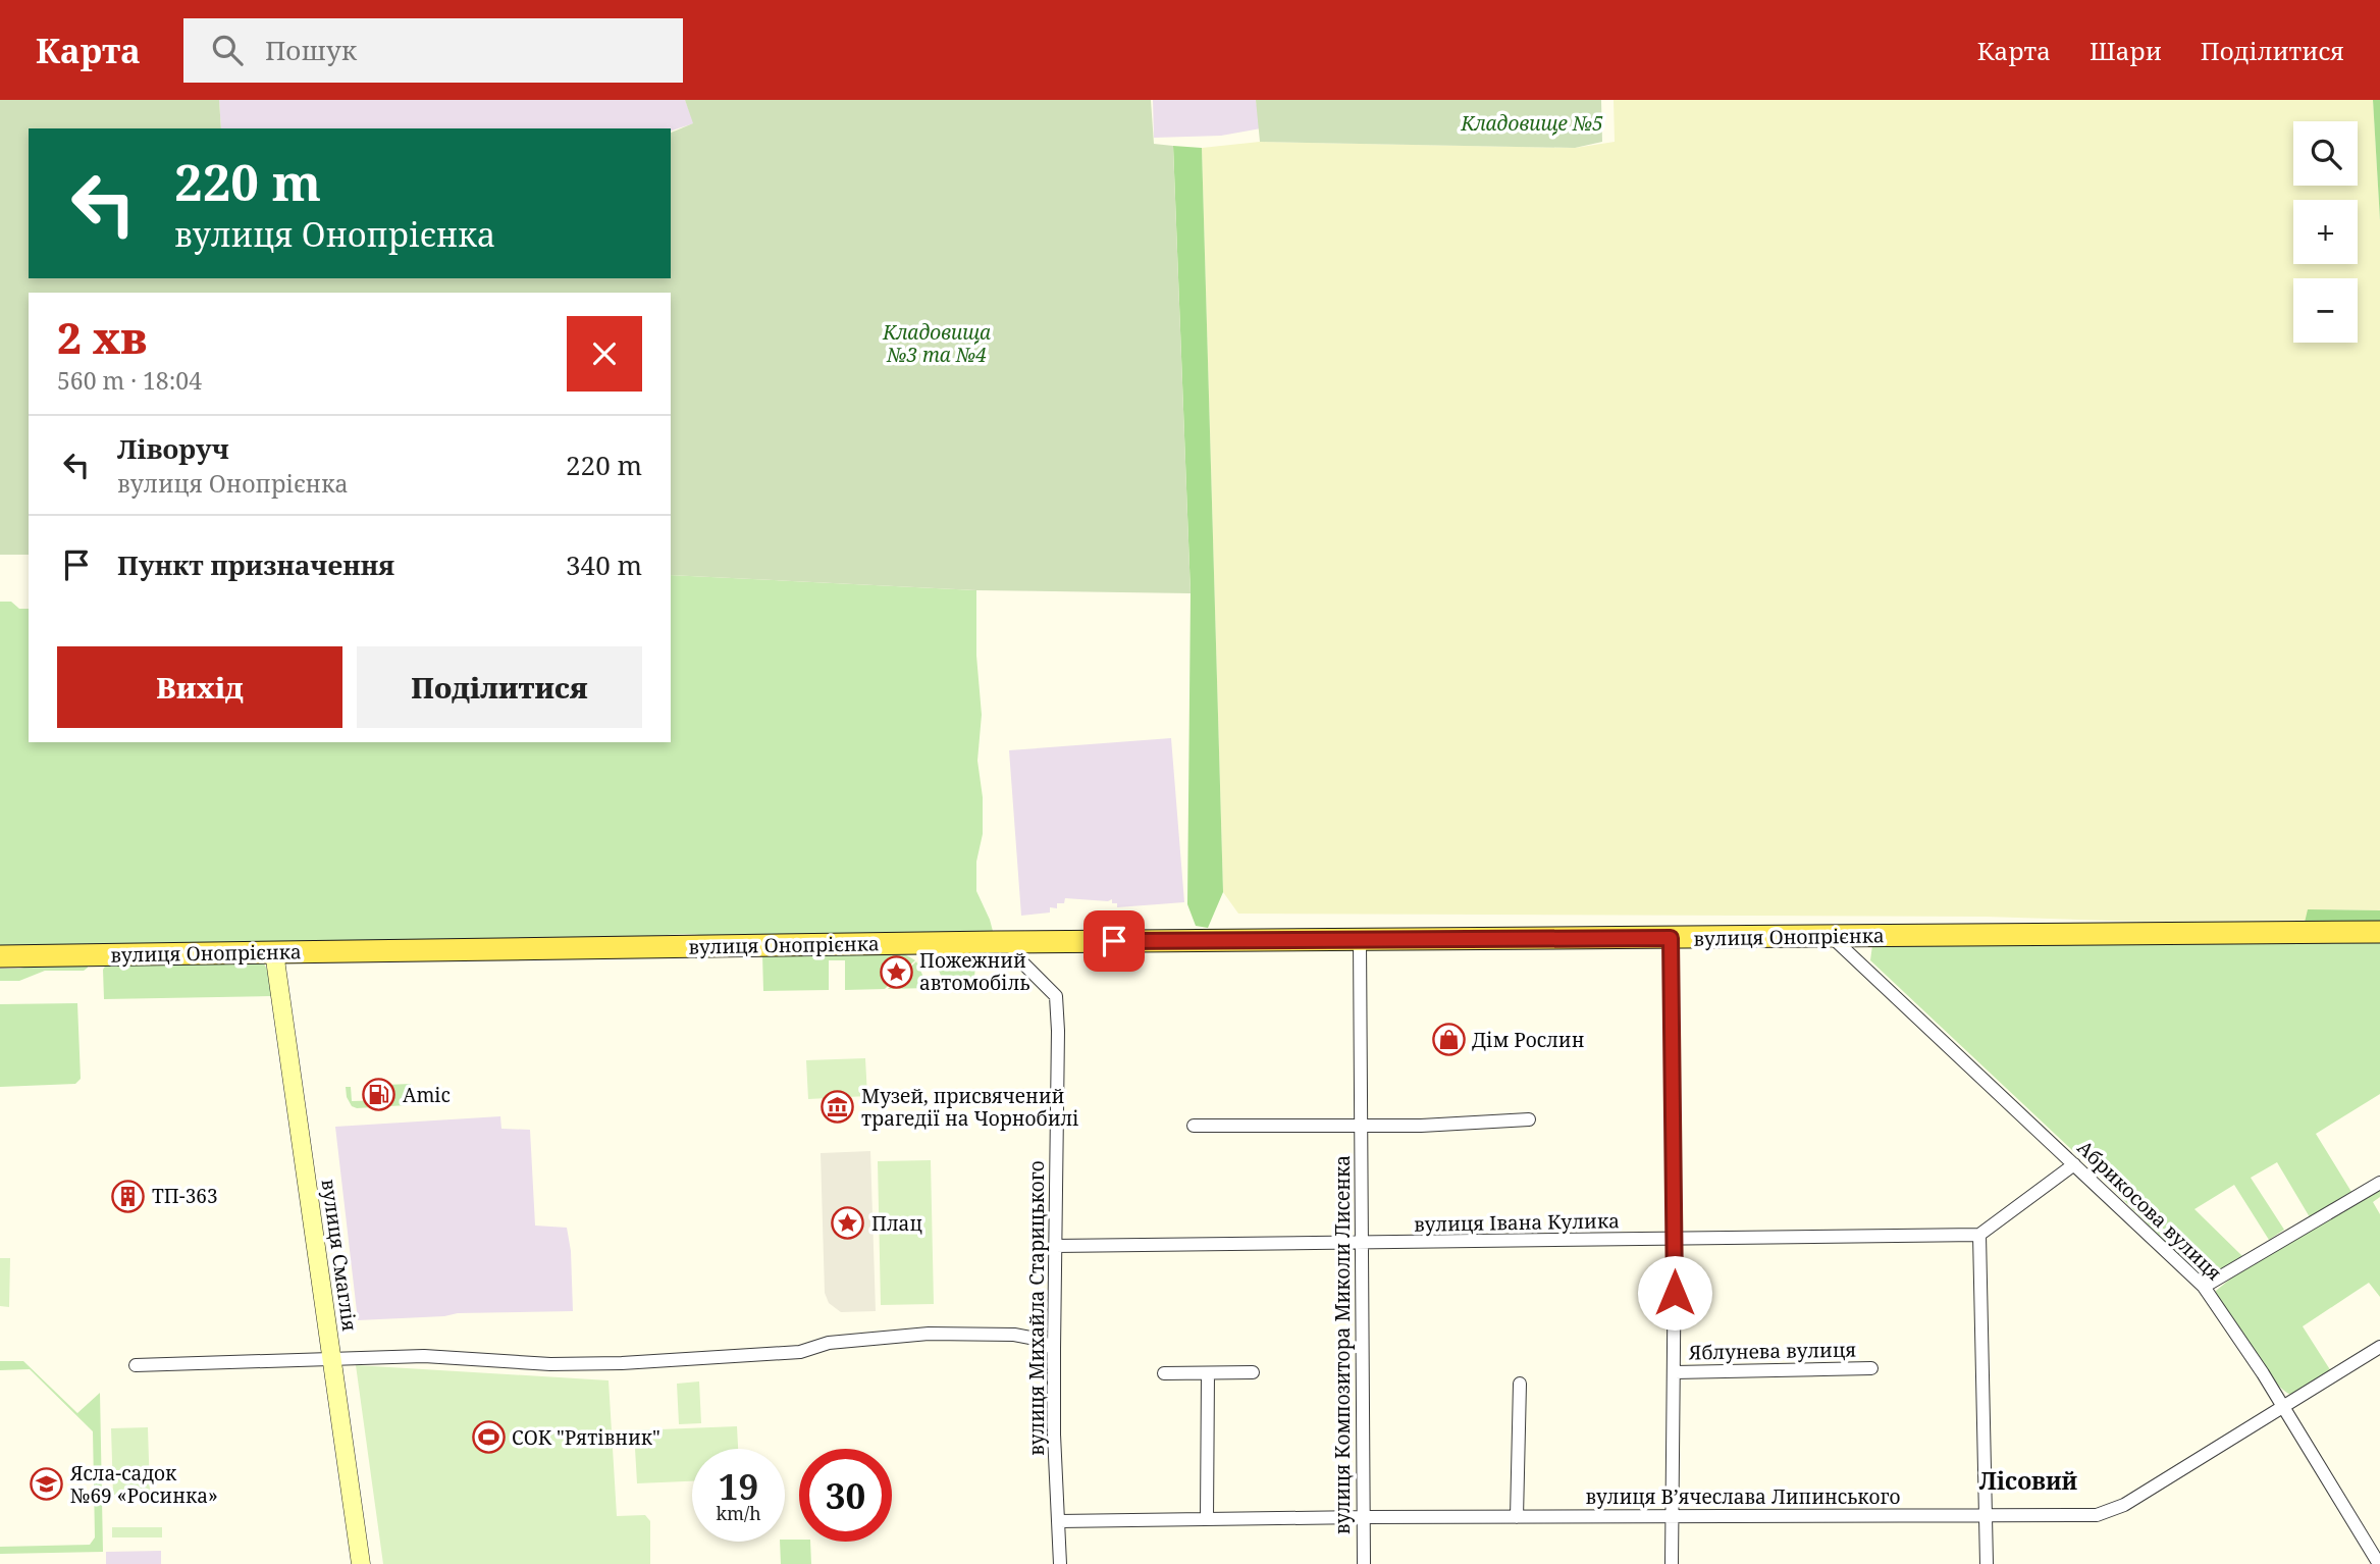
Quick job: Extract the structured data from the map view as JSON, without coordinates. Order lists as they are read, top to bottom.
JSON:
{
  "streets": {
    "main road": ["вулиця Онопрієнка"],
    "street": [
      "Абрикосова вулиця",
      "вулиця Івана Кулика",
      "вулиця Смаглія",
      "вулиця Михайла Старицького",
      "вулиця Композитора Миколи Лисенка",
      "Яблунева вулиця",
      "вулиця Вʼячеслава Липинського"
    ]
  },
  "crossings": [
    ["вулиця Онопрієнка", "Абрикосова вулиця"],
    ["вулиця Онопрієнка", "вулиця Смаглія"],
    ["вулиця Онопрієнка", "вулиця Михайла Старицького"],
    ["вулиця Онопрієнка", "вулиця Композитора Миколи Лисенка"],
    ["вулиця Онопрієнка", "Яблунева вулиця"],
    ["Абрикосова вулиця", "вулиця Вʼячеслава Липинського"],
    ["вулиця Івана Кулика", "вулиця Михайла Старицького"],
    ["вулиця Івана Кулика", "вулиця Композитора Миколи Лисенка"],
    ["вулиця Івана Кулика", "Яблунева вулиця"],
    ["вулиця Михайла Старицького", "вулиця Вʼячеслава Липинського"],
    ["вулиця Композитора Миколи Лисенка", "вулиця Вʼячеслава Липинського"],
    ["Яблунева вулиця", "вулиця Вʼячеслава Липинського"]
  ],
  "districts": ["Лісовий"],
  "parks": ["Кладовище №5", "Кладовища №3 та №4"],
  "places": {
    "place": ["Пожежний автомобіль", "Плац"],
    "shop": ["Дім Рослин"],
    "fuel station": ["Amic"],
    "museum": ["Музей, присвячений трагедії на Чорнобилі"],
    "building": ["ТП-363"],
    "sports": ["СОК \"Рятівник\""],
    "school or university": ["Ясла-садок №69 «Росинка»"]
  },
  "page": {
    "header": "Карта",
    "search": "Пошук",
    "nav": ["Карта", "Шари", "Поділитися"],
    "map_buttons": ["+", "−"],
    "turn": ["220 m", "вулиця Онопрієнка"],
    "heading": ["2 хв", "560 m · 18:04"],
    "list": [
      {
        "name": "Ліворуч",
        "note": "вулиця Онопрієнка",
        "value": "220 m"
      },
      {
        "name": "Пункт призначення",
        "value": "340 m"
      }
    ],
    "buttons": ["Вихід", "Поділитися"],
    "speed": "19 km/h",
    "limit": "30"
  }
}
